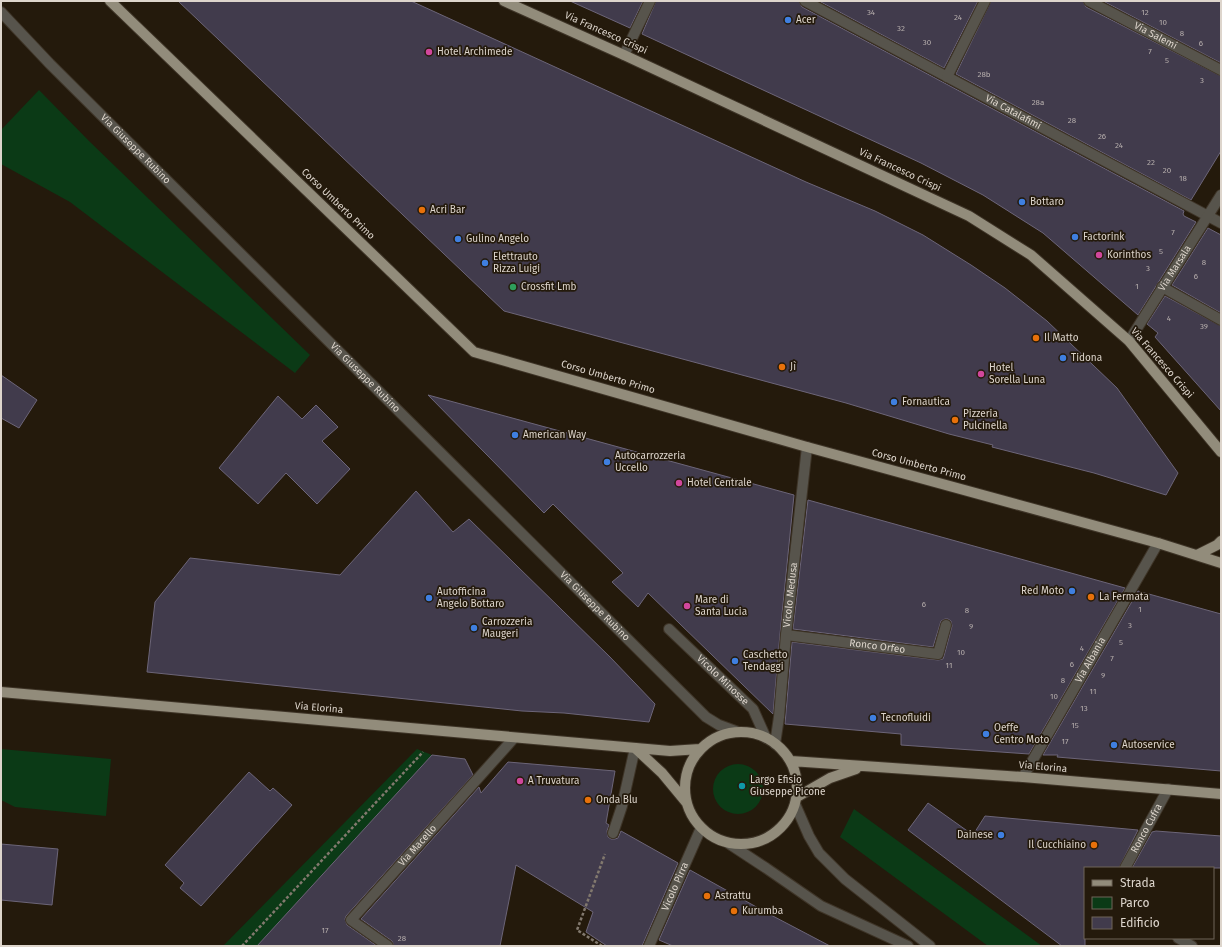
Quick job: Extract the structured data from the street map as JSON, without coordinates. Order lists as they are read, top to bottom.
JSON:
{
  "streets": {
    "main road": ["Via Francesco Crispi", "Corso Umberto Primo", "Via Elorina"],
    "street": [
      "Via Salemi",
      "Via Catalafimi",
      "Via Giuseppe Rubino",
      "Via Marsala",
      "Vicolo Medusa",
      "Ronco Orfeo",
      "Via Albania",
      "Vicolo Minosse",
      "Ronco Cufra",
      "Via Macello",
      "Vicolo Pirra"
    ]
  },
  "crossings": [
    ["Via Francesco Crispi", "Via Marsala"],
    ["Via Catalafimi", "Via Marsala"],
    ["Via Giuseppe Rubino", "Vicolo Medusa"],
    ["Via Giuseppe Rubino", "Vicolo Minosse"],
    ["Via Giuseppe Rubino", "Via Elorina"],
    ["Via Giuseppe Rubino", "Vicolo Pirra"],
    ["Corso Umberto Primo", "Vicolo Medusa"],
    ["Corso Umberto Primo", "Via Albania"],
    ["Vicolo Medusa", "Ronco Orfeo"],
    ["Vicolo Medusa", "Vicolo Minosse"],
    ["Vicolo Medusa", "Via Elorina"],
    ["Vicolo Medusa", "Vicolo Pirra"],
    ["Via Albania", "Via Elorina"],
    ["Vicolo Minosse", "Via Elorina"],
    ["Vicolo Minosse", "Vicolo Pirra"],
    ["Via Elorina", "Ronco Cufra"],
    ["Via Elorina", "Via Macello"],
    ["Via Elorina", "Vicolo Pirra"]
  ],
  "places": [
    "Acer",
    "Hotel Archimede",
    "Bottaro",
    "Acri Bar",
    "Factorink",
    "Gulino Angelo",
    "Korinthos",
    "Elettrauto Rizza Luigi",
    "Crossfit Lmb",
    "Il Matto",
    "Tidona",
    "Jì",
    "Hotel Sorella Luna",
    "Fornautica",
    "Pizzeria Pulcinella",
    "American Way",
    "Autocarrozzeria Uccello",
    "Hotel Centrale",
    "Red Moto",
    "La Fermata",
    "Autofficina Angelo Bottaro",
    "Mare di Santa Lucia",
    "Carrozzeria Maugeri",
    "Caschetto Tendaggi",
    "Tecnofluidi",
    "Oeffe Centro Moto",
    "Autoservice",
    "A Truvatura",
    "Largo Efisio Giuseppe Picone",
    "Onda Blu",
    "Dainese",
    "Il Cucchiaino",
    "Astrattu",
    "Kurumba"
  ],
  "house_numbers": [
    "34",
    "12",
    "24",
    "10",
    "32",
    "8",
    "30",
    "6",
    "7",
    "5",
    "28b",
    "3",
    "28a",
    "28",
    "26",
    "24",
    "22",
    "20",
    "18",
    "7",
    "5",
    "8",
    "3",
    "6",
    "1",
    "4",
    "39",
    "6",
    "1",
    "8",
    "3",
    "9",
    "5",
    "4",
    "10",
    "7",
    "6",
    "11",
    "9",
    "8",
    "11",
    "10",
    "13",
    "15",
    "17",
    "17",
    "28"
  ],
  "legend": ["Strada", "Parco", "Edificio"]
}
